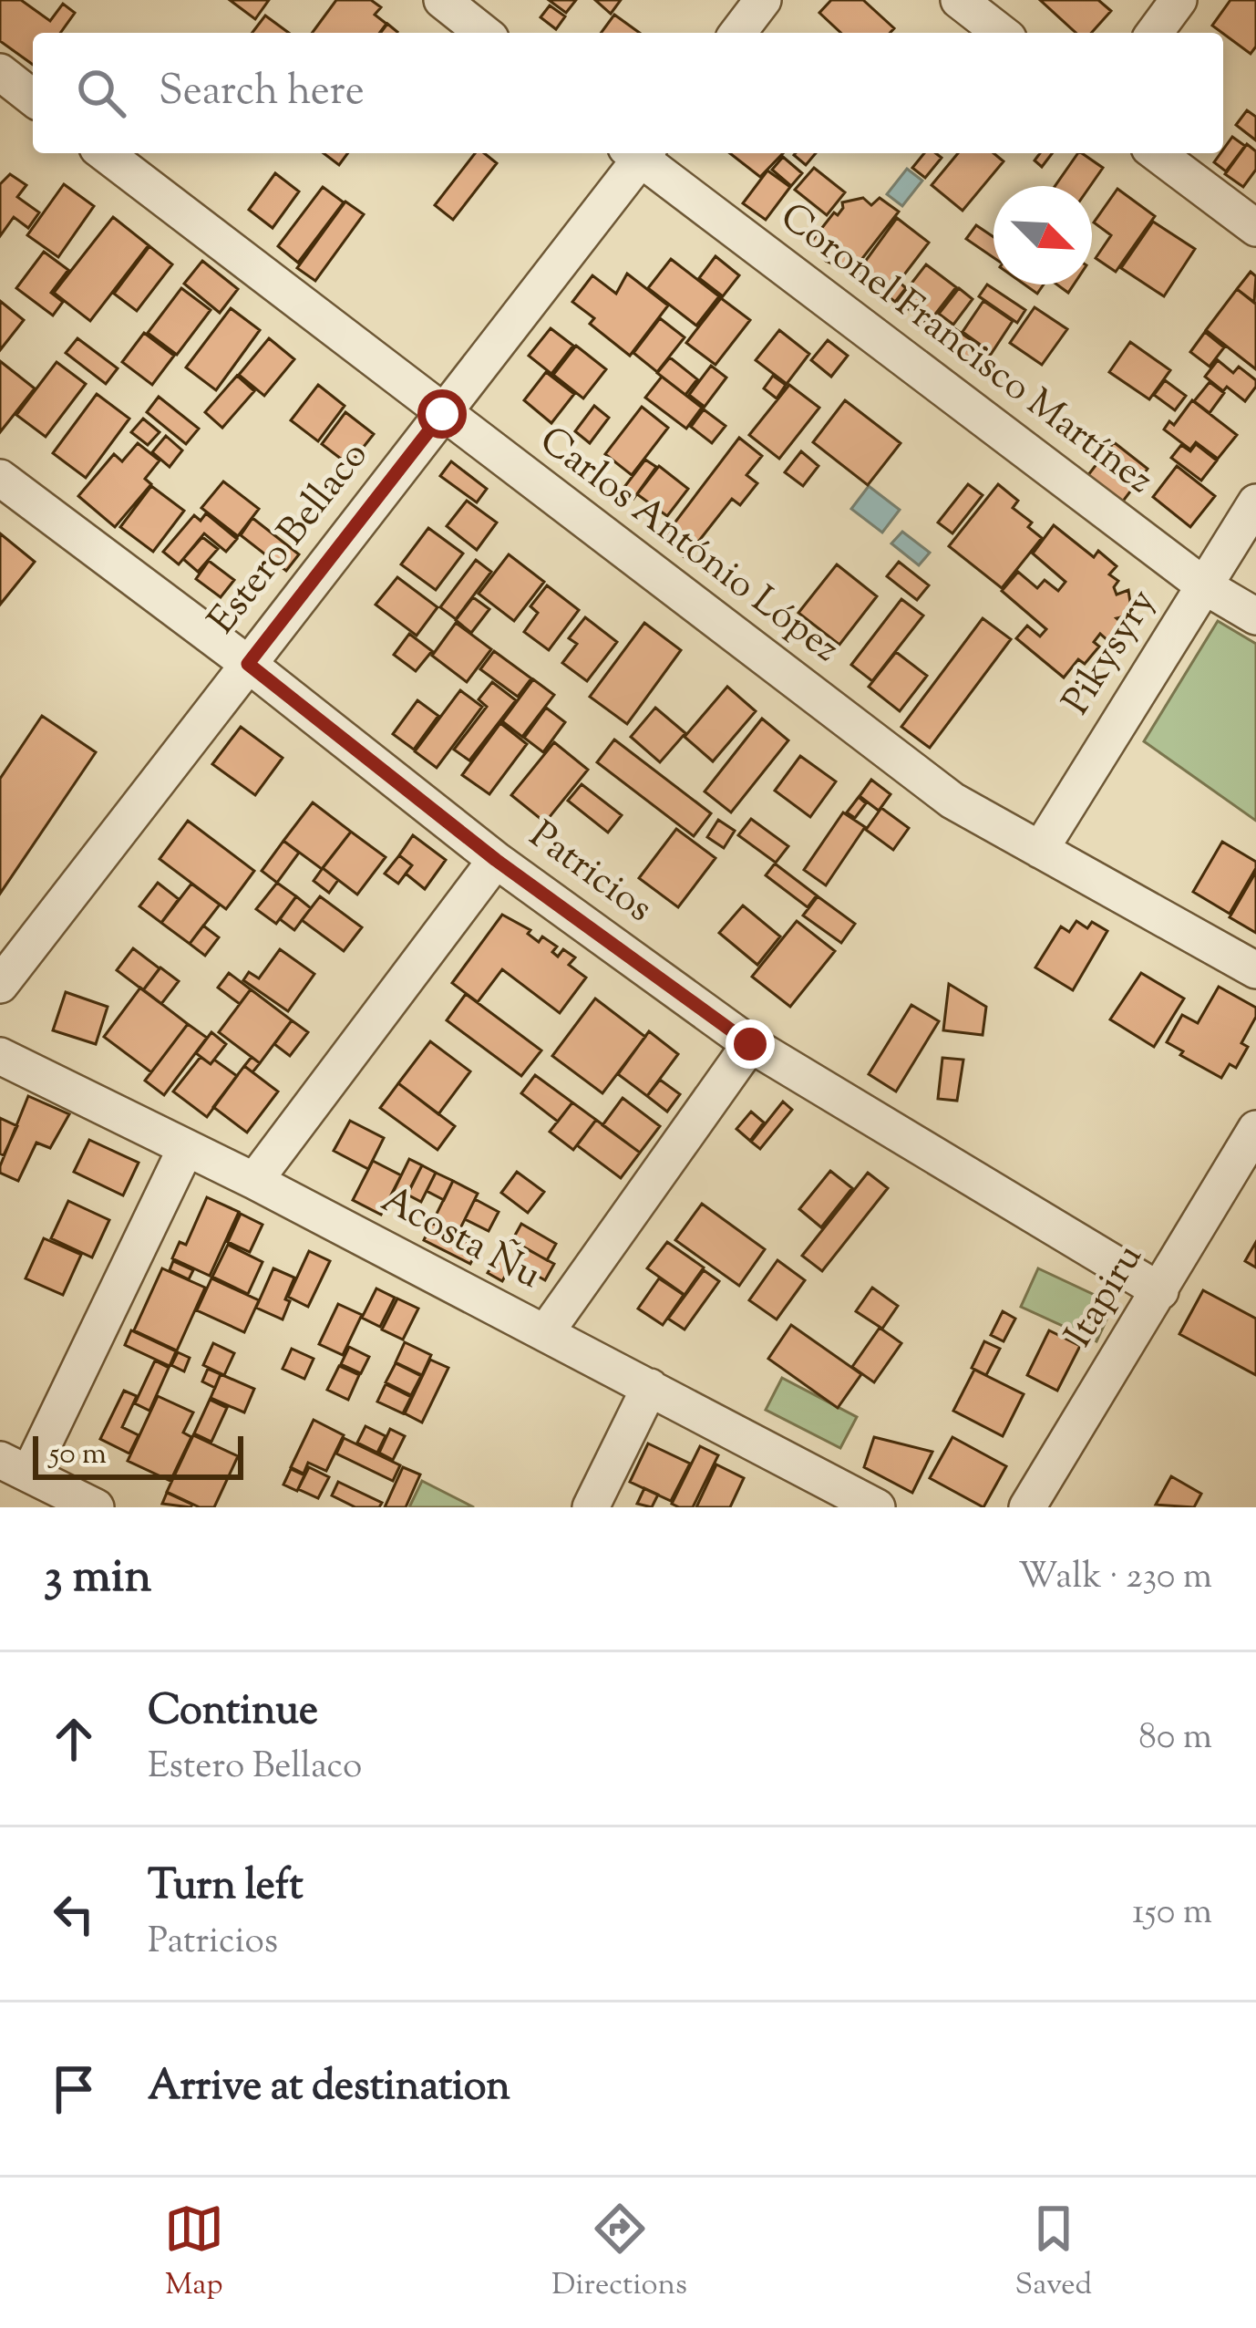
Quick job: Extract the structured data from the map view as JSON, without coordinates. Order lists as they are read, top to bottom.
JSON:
{
  "streets": {
    "street": [
      "Coronel Francisco Martínez",
      "Estero Bellaco",
      "Carlos António López",
      "Pikysyry",
      "Patricios",
      "Acosta Ñu",
      "Itapiru"
    ]
  },
  "crossings": [
    ["Coronel Francisco Martínez", "Pikysyry"],
    ["Estero Bellaco", "Carlos António López"],
    ["Estero Bellaco", "Patricios"],
    ["Carlos António López", "Pikysyry"],
    ["Patricios", "Itapiru"]
  ],
  "scale_bar": "50 m",
  "north": "bottom right",
  "page": {
    "search": "Search here",
    "scale": "50 m",
    "heading": ["3 min", "Walk · 230 m"],
    "list": [
      ["Continue", "Estero Bellaco", "80 m"],
      ["Turn left", "Patricios", "150 m"],
      "Arrive at destination"
    ],
    "nav": ["Map", "Directions", "Saved"]
  }
}
